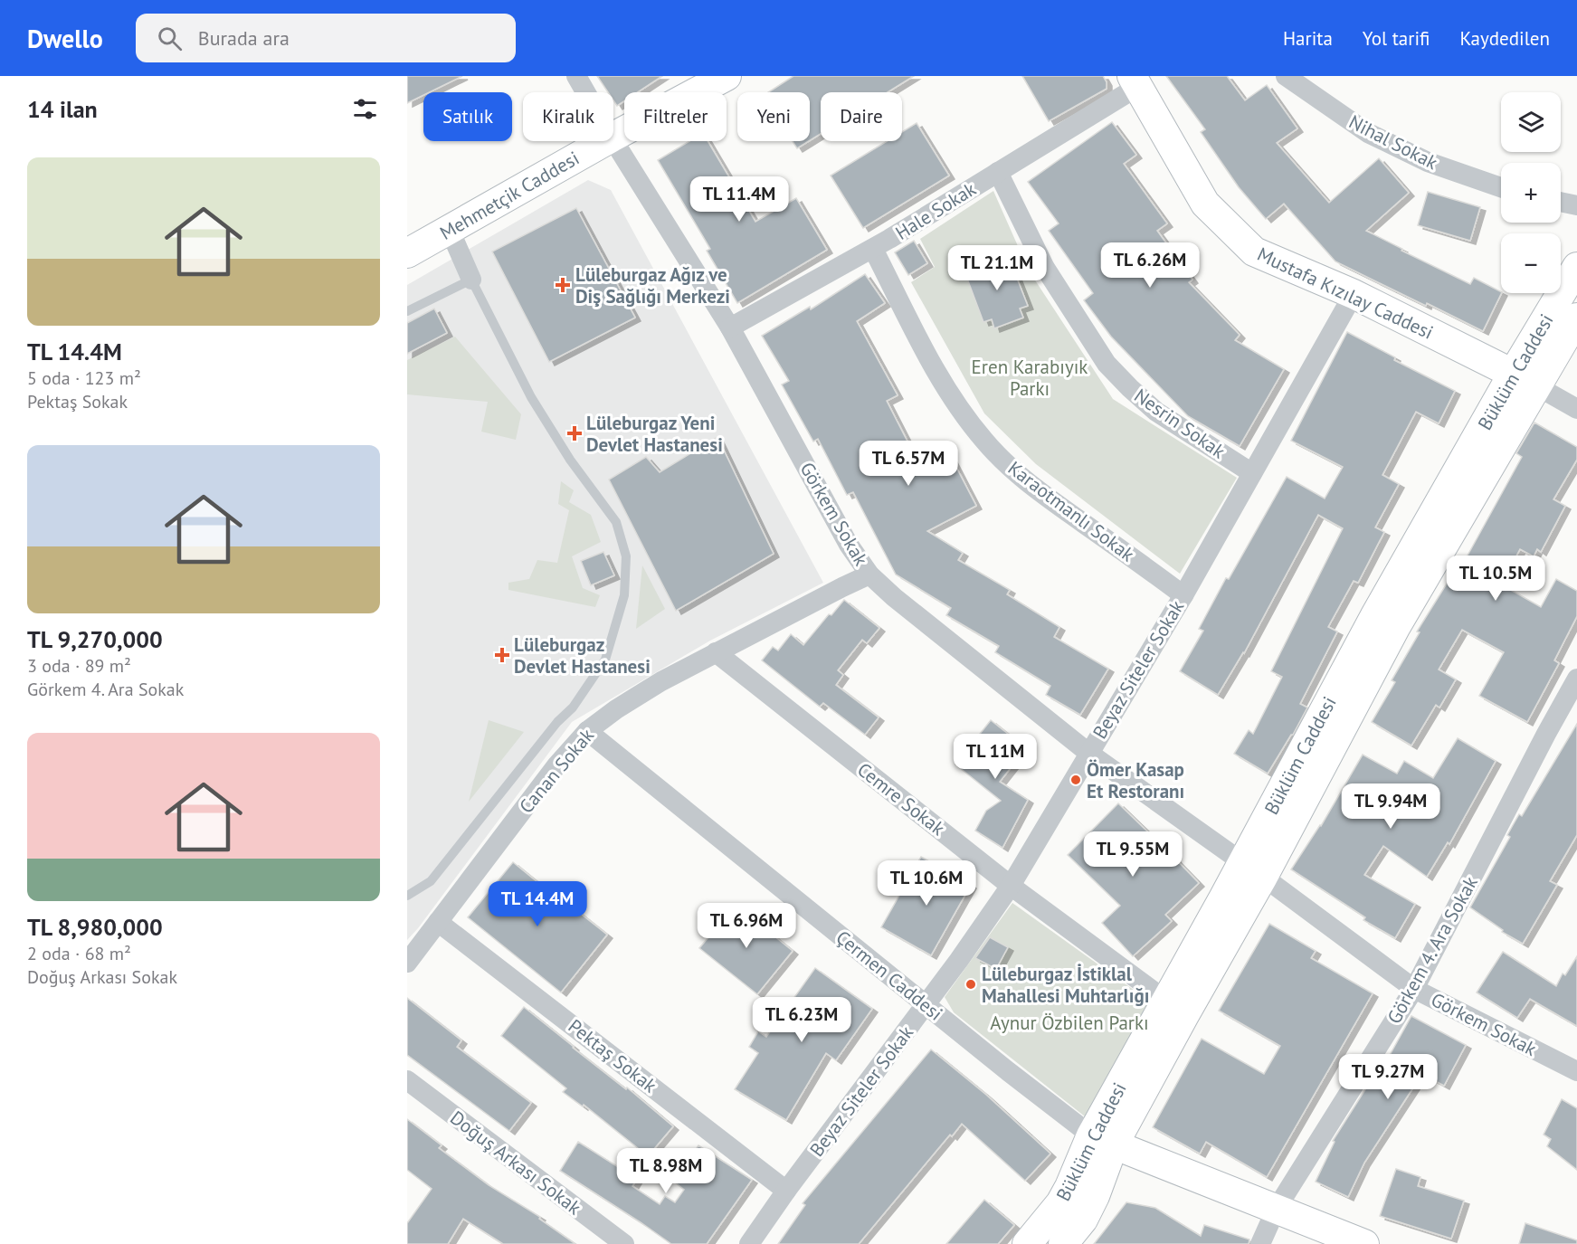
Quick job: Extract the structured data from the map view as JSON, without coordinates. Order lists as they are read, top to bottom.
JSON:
{
  "streets": {
    "main road": [
      "Mehmetçik Caddesi",
      "Mustafa Kızılay Caddesi",
      "Büklüm Caddesi",
      "Çermen Caddesi"
    ],
    "street": [
      "Nihal Sokak",
      "Hale Sokak",
      "Nesrin Sokak",
      "Karaotmanlı Sokak",
      "Görkem Sokak",
      "Beyaz Siteler Sokak",
      "Canan Sokak",
      "Cemre Sokak",
      "Görkem 4. Ara Sokak",
      "Pektaş Sokak",
      "Doğuş Arkası Sokak"
    ]
  },
  "crossings": [
    ["Hale Sokak", "Mustafa Kızılay Caddesi"],
    ["Hale Sokak", "Nesrin Sokak"],
    ["Hale Sokak", "Karaotmanlı Sokak"],
    ["Hale Sokak", "Görkem Sokak"],
    ["Mustafa Kızılay Caddesi", "Büklüm Caddesi"],
    ["Mustafa Kızılay Caddesi", "Beyaz Siteler Sokak"],
    ["Büklüm Caddesi", "Görkem Sokak"],
    ["Büklüm Caddesi", "Cemre Sokak"],
    ["Büklüm Caddesi", "Çermen Caddesi"],
    ["Nesrin Sokak", "Beyaz Siteler Sokak"],
    ["Karaotmanlı Sokak", "Beyaz Siteler Sokak"],
    ["Görkem Sokak", "Beyaz Siteler Sokak"],
    ["Görkem Sokak", "Canan Sokak"],
    ["Görkem Sokak", "Görkem 4. Ara Sokak"],
    ["Beyaz Siteler Sokak", "Cemre Sokak"],
    ["Beyaz Siteler Sokak", "Çermen Caddesi"],
    ["Beyaz Siteler Sokak", "Pektaş Sokak"],
    ["Canan Sokak", "Cemre Sokak"],
    ["Canan Sokak", "Çermen Caddesi"],
    ["Canan Sokak", "Pektaş Sokak"],
    ["Görkem 4. Ara Sokak", "Çermen Caddesi"]
  ],
  "parks": ["Eren Karabıyık Parkı", "Aynur Özbilen Parkı"],
  "places": {
    "health": ["Lüleburgaz Ağız ve Diş Sağlığı Merkezi", "Lüleburgaz Yeni Devlet Hastanesi", "Lüleburgaz Devlet Hastanesi"],
    "other": ["Ömer Kasap Et Restoranı", "Lüleburgaz İstiklal Mahallesi Muhtarlığı"]
  },
  "page": {
    "header": "Dwello",
    "search": "Burada ara",
    "nav": ["Harita", "Yol tarifi", "Kaydedilen"],
    "heading": "14 ilan",
    "map_buttons": ["+", "−"],
    "chip": [
      "Satılık",
      "Kiralık",
      "Filtreler",
      "Yeni",
      "Daire"
    ],
    "list": [
      {
        "name": "TL 14.4M",
        "note": "5 oda · 123 m² · Pektaş Sokak"
      },
      {
        "name": "TL 9,270,000",
        "note": "3 oda · 89 m² · Görkem 4. Ara Sokak"
      },
      {
        "name": "TL 8,980,000",
        "note": "2 oda · 68 m² · Doğuş Arkası Sokak"
      }
    ],
    "price": [
      "TL 11.4M",
      "TL 6.26M",
      "TL 21.1M",
      "TL 6.57M",
      "TL 10.5M",
      "TL 11M",
      "TL 9.94M",
      "TL 9.55M",
      "TL 10.6M",
      "TL 14.4M",
      "TL 6.96M",
      "TL 6.23M",
      "TL 9.27M",
      "TL 8.98M"
    ]
  }
}
